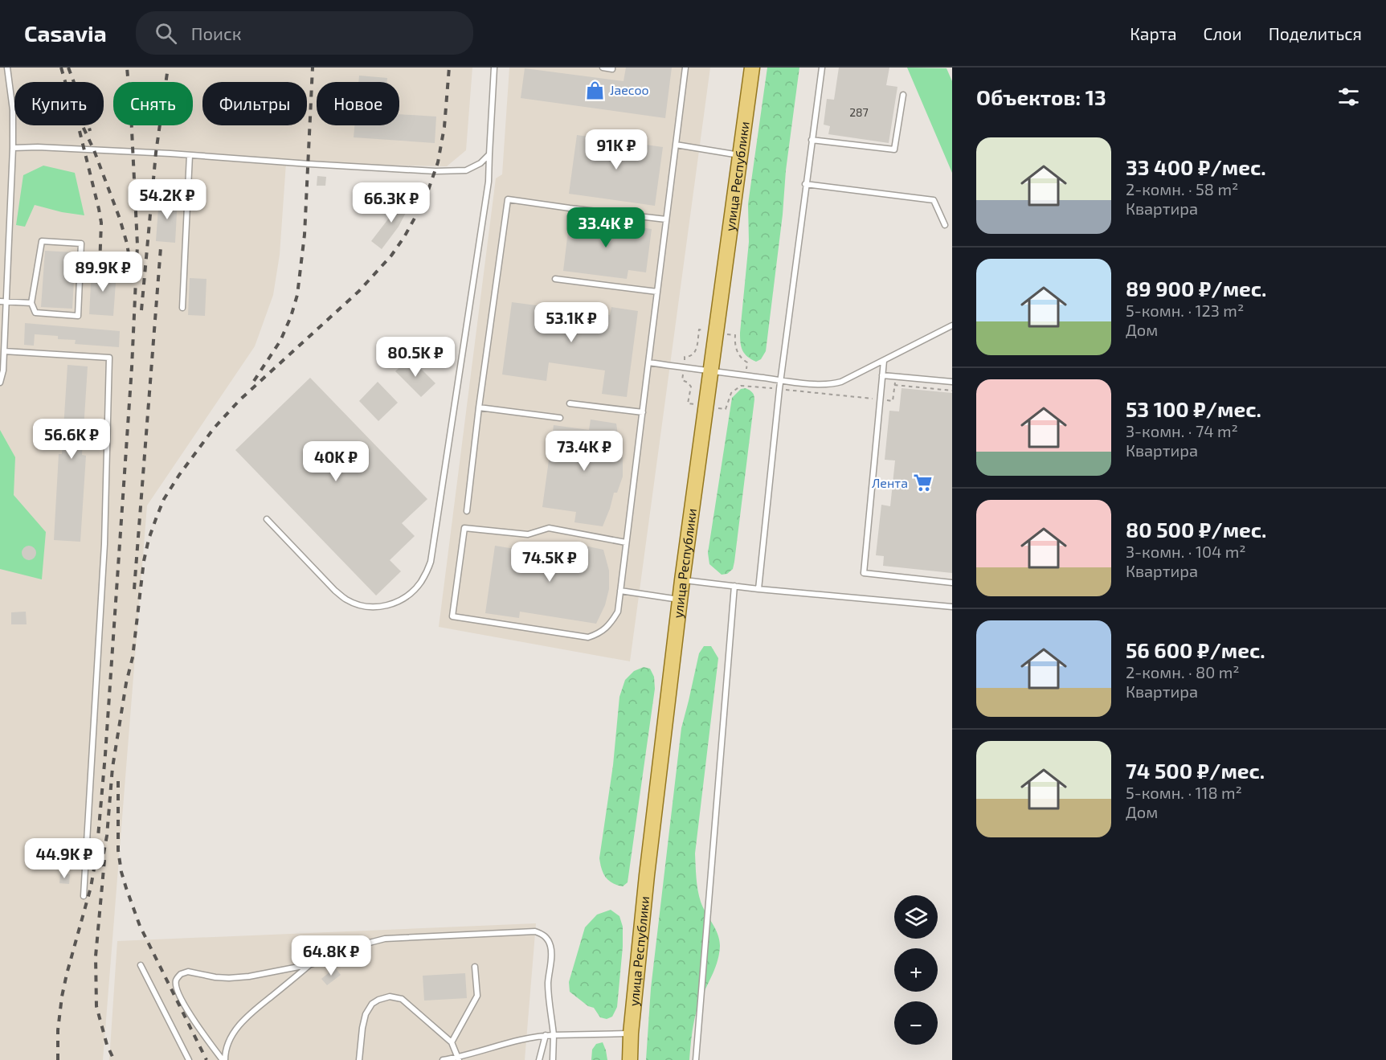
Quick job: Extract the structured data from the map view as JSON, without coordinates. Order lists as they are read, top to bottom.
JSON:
{
  "streets": {
    "main road": ["улица Республики"]
  },
  "places": {
    "shop": ["Jaecoo"],
    "supermarket": ["Лента"]
  },
  "house_numbers": ["287"],
  "page": {
    "header": "Casavia",
    "search": "Поиск",
    "nav": ["Карта", "Слои", "Поделиться"],
    "heading": "Объектов: 13",
    "chip": [
      "Купить",
      "Снять",
      "Фильтры",
      "Новое"
    ],
    "list": [
      {
        "name": "33 400 ₽/мес.",
        "note": "2-комн. · 58 m² · Квартира"
      },
      {
        "name": "89 900 ₽/мес.",
        "note": "5-комн. · 123 m² · Дом"
      },
      {
        "name": "53 100 ₽/мес.",
        "note": "3-комн. · 74 m² · Квартира"
      },
      {
        "name": "80 500 ₽/мес.",
        "note": "3-комн. · 104 m² · Квартира"
      },
      {
        "name": "56 600 ₽/мес.",
        "note": "2-комн. · 80 m² · Квартира"
      },
      {
        "name": "74 500 ₽/мес.",
        "note": "5-комн. · 118 m² · Дом"
      }
    ],
    "price": [
      "91K ₽",
      "54.2K ₽",
      "66.3K ₽",
      "33.4K ₽",
      "89.9K ₽",
      "53.1K ₽",
      "80.5K ₽",
      "56.6K ₽",
      "73.4K ₽",
      "40K ₽",
      "74.5K ₽",
      "44.9K ₽",
      "64.8K ₽"
    ],
    "map_buttons": ["+", "−"]
  }
}
